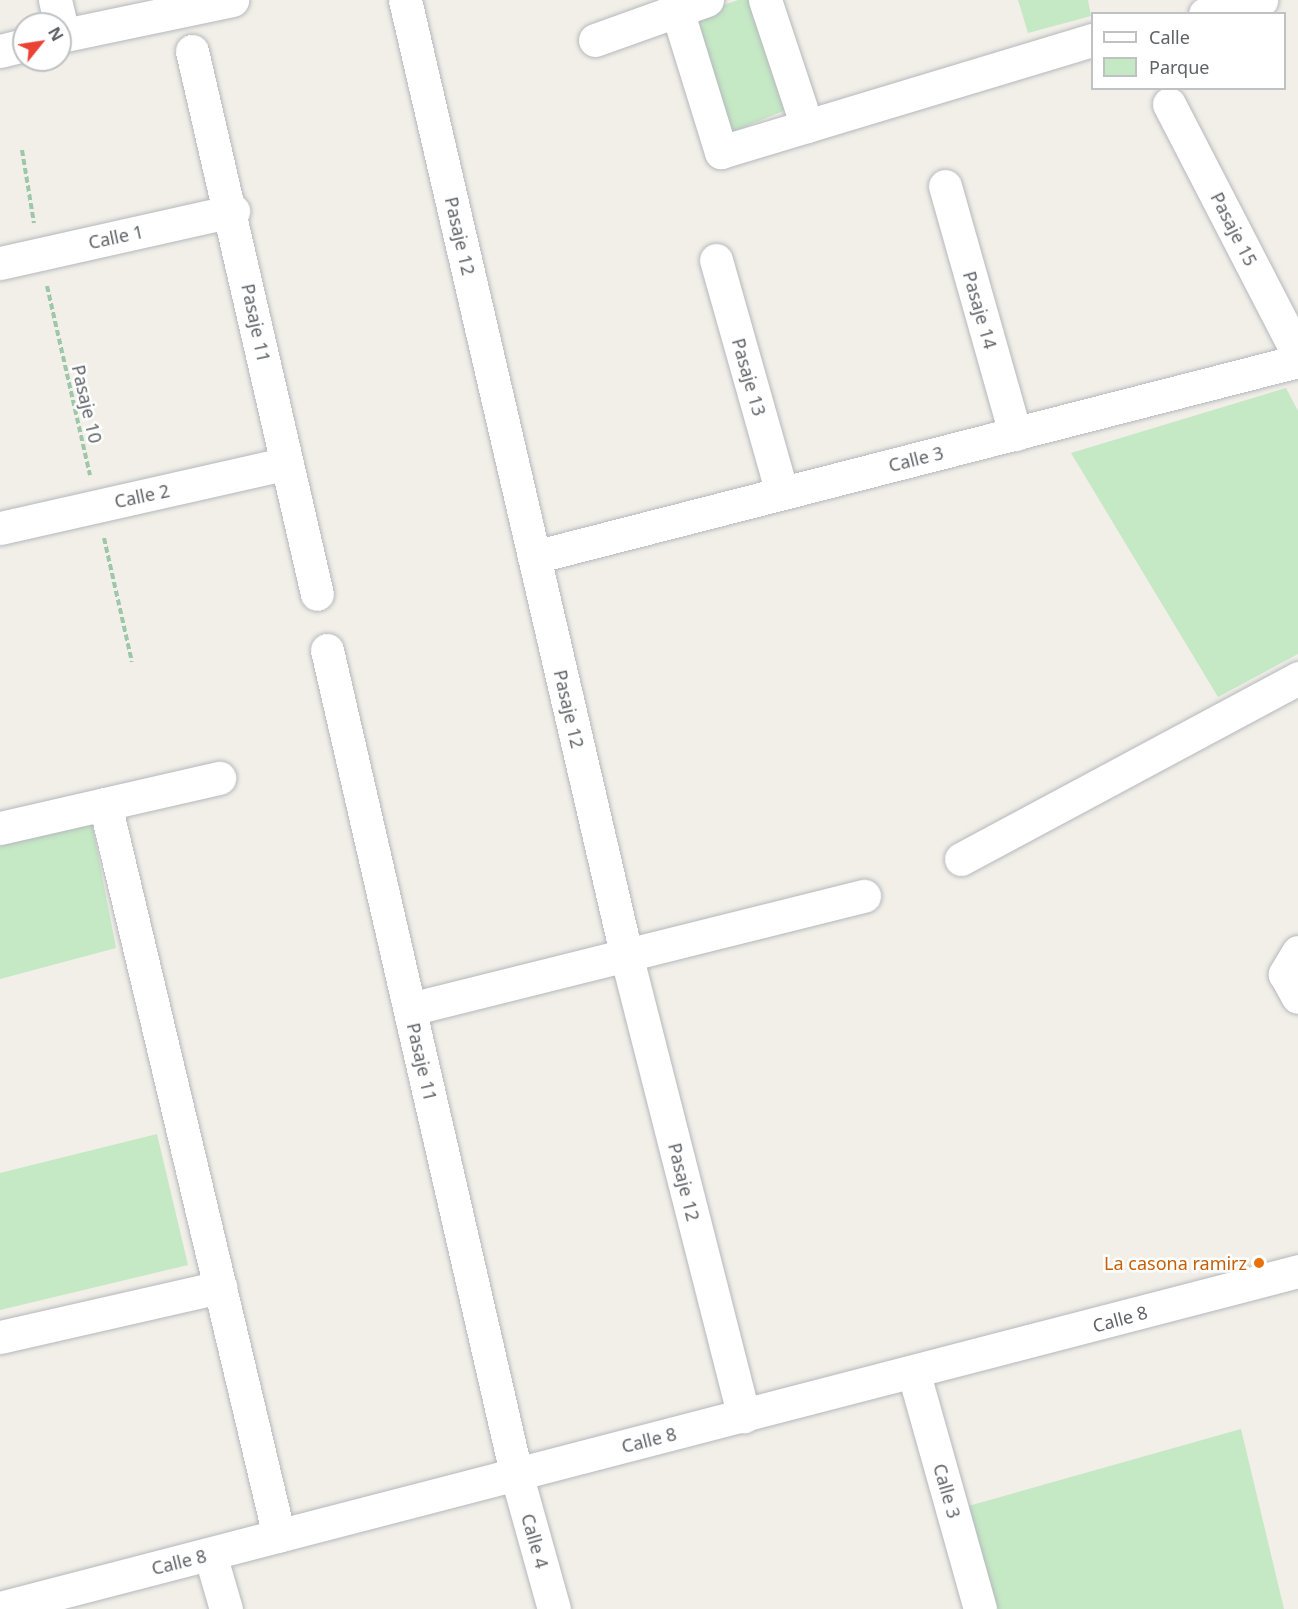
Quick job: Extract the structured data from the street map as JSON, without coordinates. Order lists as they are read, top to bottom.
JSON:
{
  "streets": {
    "street": [
      "Pasaje 15",
      "Pasaje 12",
      "Calle 1",
      "Pasaje 14",
      "Pasaje 11",
      "Pasaje 13",
      "Calle 3",
      "Calle 2",
      "Calle 8",
      "Calle 4"
    ],
    "path": ["Pasaje 10"]
  },
  "crossings": [
    ["Pasaje 12", "Calle 3"],
    ["Pasaje 12", "Calle 8"],
    ["Calle 1", "Pasaje 11"],
    ["Calle 1", "Pasaje 10"],
    ["Pasaje 14", "Calle 3"],
    ["Pasaje 11", "Calle 2"],
    ["Pasaje 11", "Calle 8"],
    ["Pasaje 11", "Calle 4"],
    ["Pasaje 13", "Calle 3"],
    ["Pasaje 10", "Calle 2"],
    ["Calle 3", "Calle 8"],
    ["Calle 8", "Calle 4"]
  ],
  "places": ["La casona ramirz"],
  "legend": ["Calle", "Parque"],
  "north": "top right"
}
